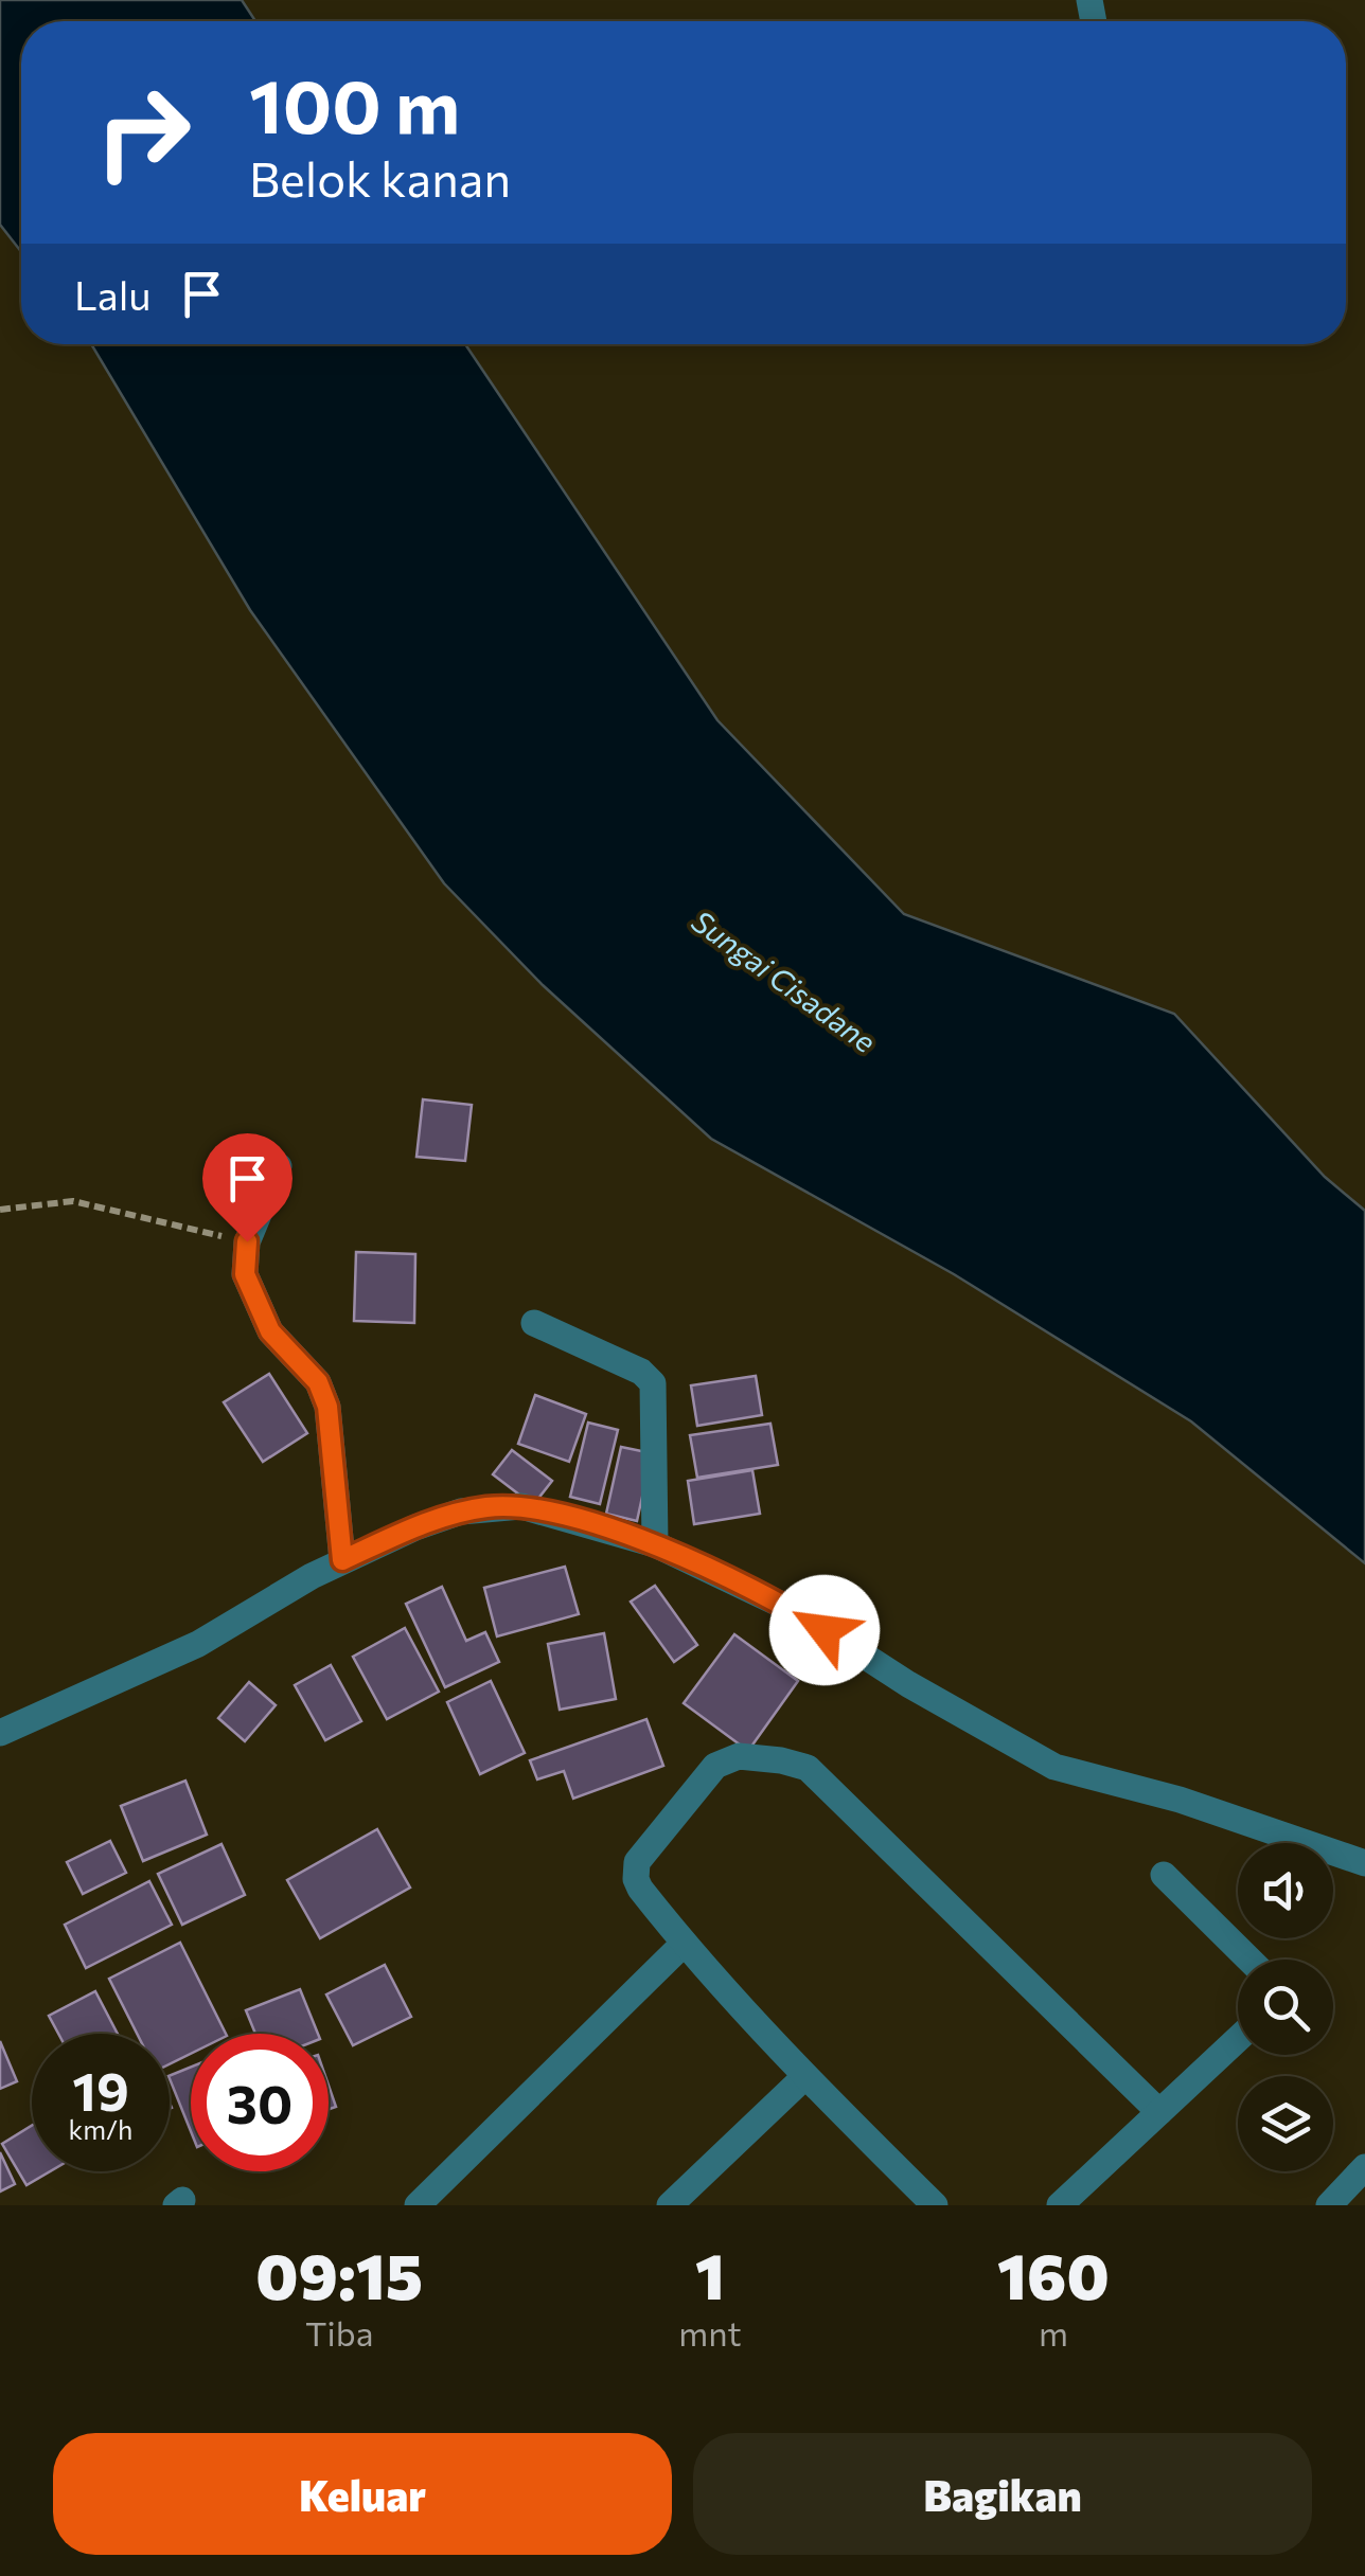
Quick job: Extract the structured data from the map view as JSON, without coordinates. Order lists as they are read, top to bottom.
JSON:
{
  "water": ["Sungai Cisadane"],
  "page": {
    "turn": ["100 m", "Belok kanan"],
    "then": "Lalu",
    "speed": "19 km/h",
    "limit": "30",
    "eta": [
      "09:15",
      "Tiba",
      "1",
      "mnt",
      "160",
      "m"
    ],
    "buttons": ["Keluar", "Bagikan"]
  }
}
